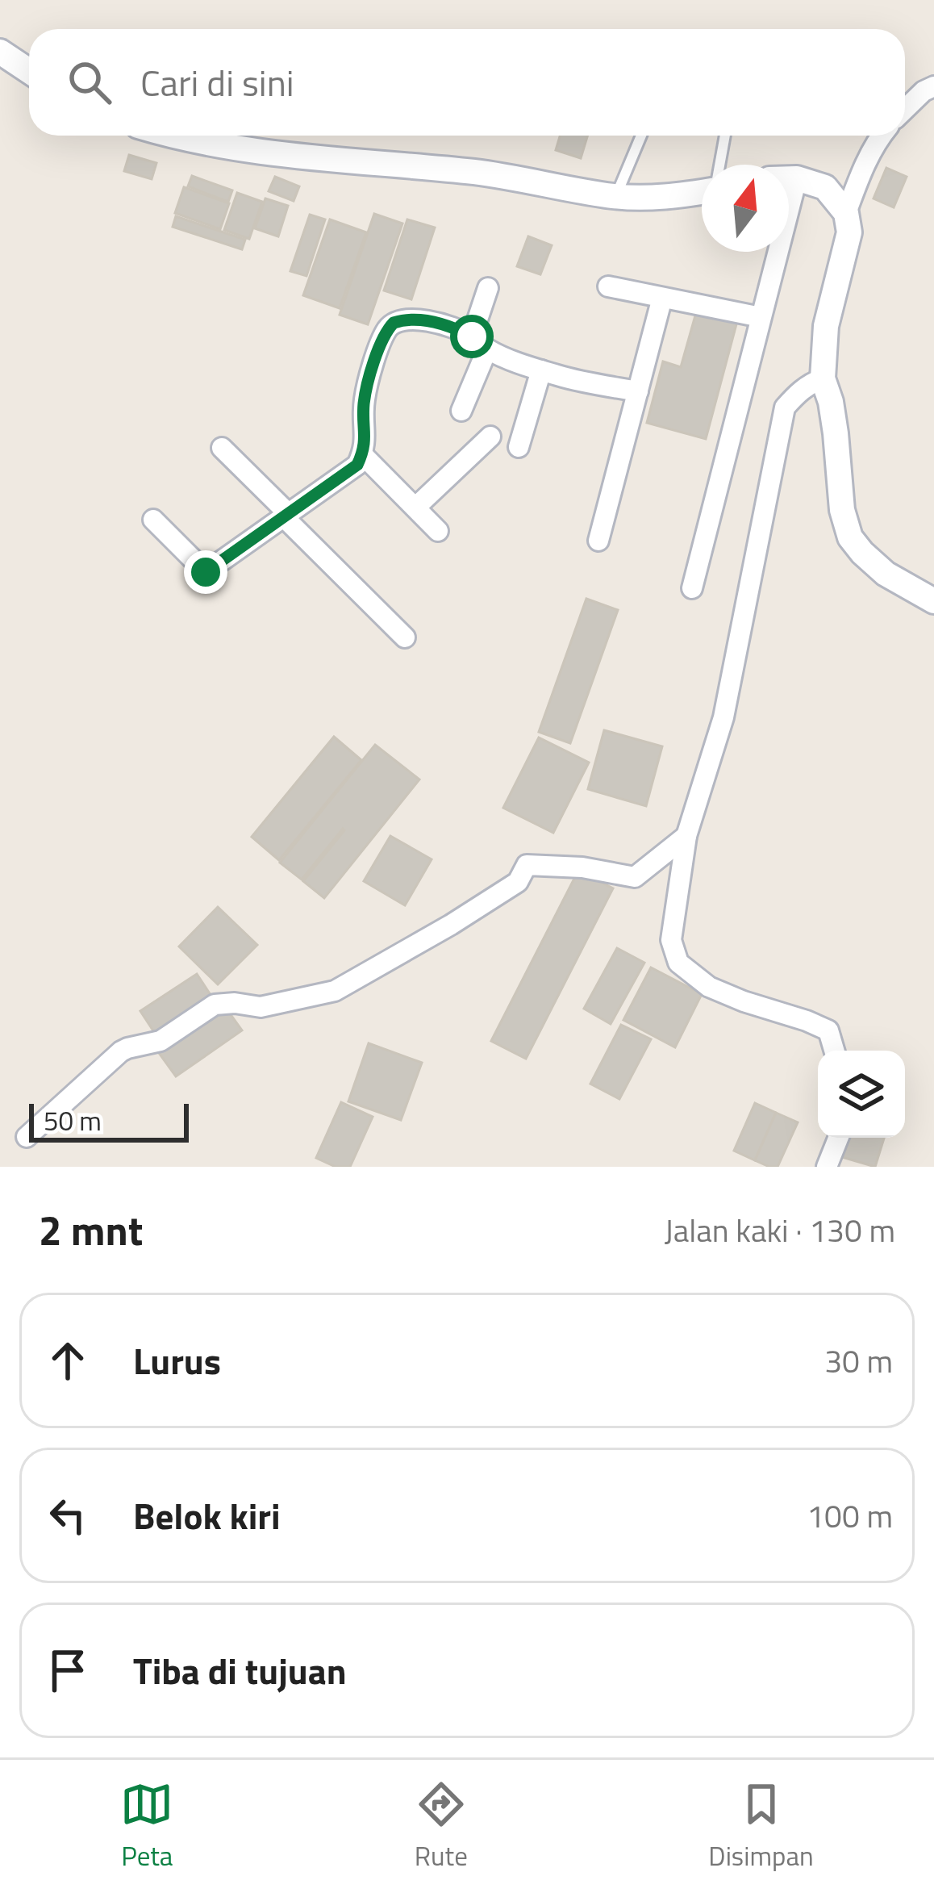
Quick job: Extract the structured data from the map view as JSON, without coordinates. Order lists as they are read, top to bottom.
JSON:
{
  "scale_bar": "50 m",
  "north": "top",
  "page": {
    "search": "Cari di sini",
    "scale": "50 m",
    "heading": ["2 mnt", "Jalan kaki · 130 m"],
    "list": [
      ["Lurus", "30 m"],
      ["Belok kiri", "100 m"],
      "Tiba di tujuan"
    ],
    "nav": ["Peta", "Rute", "Disimpan"]
  }
}
